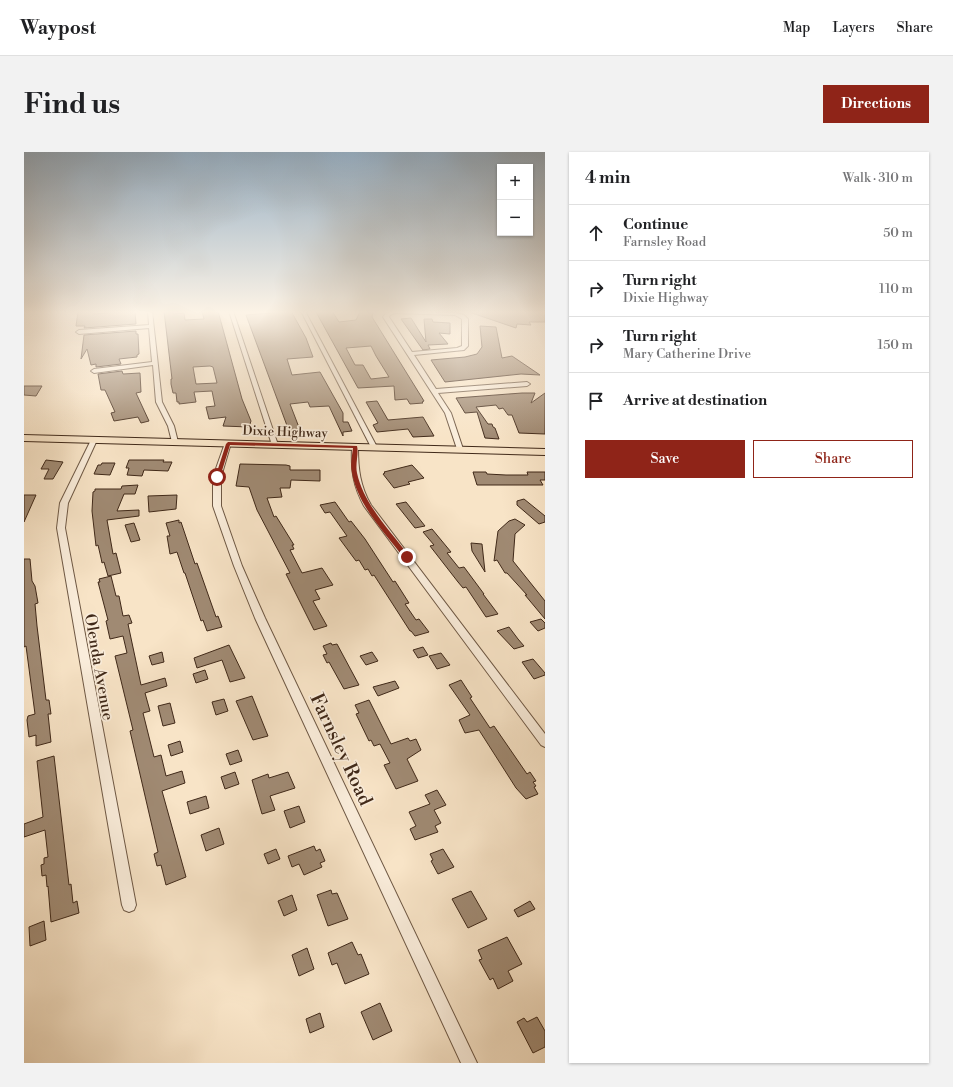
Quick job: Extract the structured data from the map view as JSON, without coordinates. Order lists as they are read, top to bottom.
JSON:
{
  "streets": {
    "main road": ["Dixie Highway"],
    "street": ["Olenda Avenue", "Farnsley Road"]
  },
  "crossings": [
    ["Dixie Highway", "Olenda Avenue"],
    ["Dixie Highway", "Farnsley Road"]
  ],
  "page": {
    "header": "Waypost",
    "nav": ["Map", "Layers", "Share"],
    "buttons": [
      "Directions",
      ["Save", "Share"]
    ],
    "title": "Find us",
    "heading": ["4 min", "Walk · 310 m"],
    "map_buttons": ["+", "−"],
    "list": [
      ["Continue", "Farnsley Road", "50 m"],
      ["Turn right", "Dixie Highway", "110 m"],
      ["Turn right", "Mary Catherine Drive", "150 m"],
      "Arrive at destination"
    ]
  }
}
